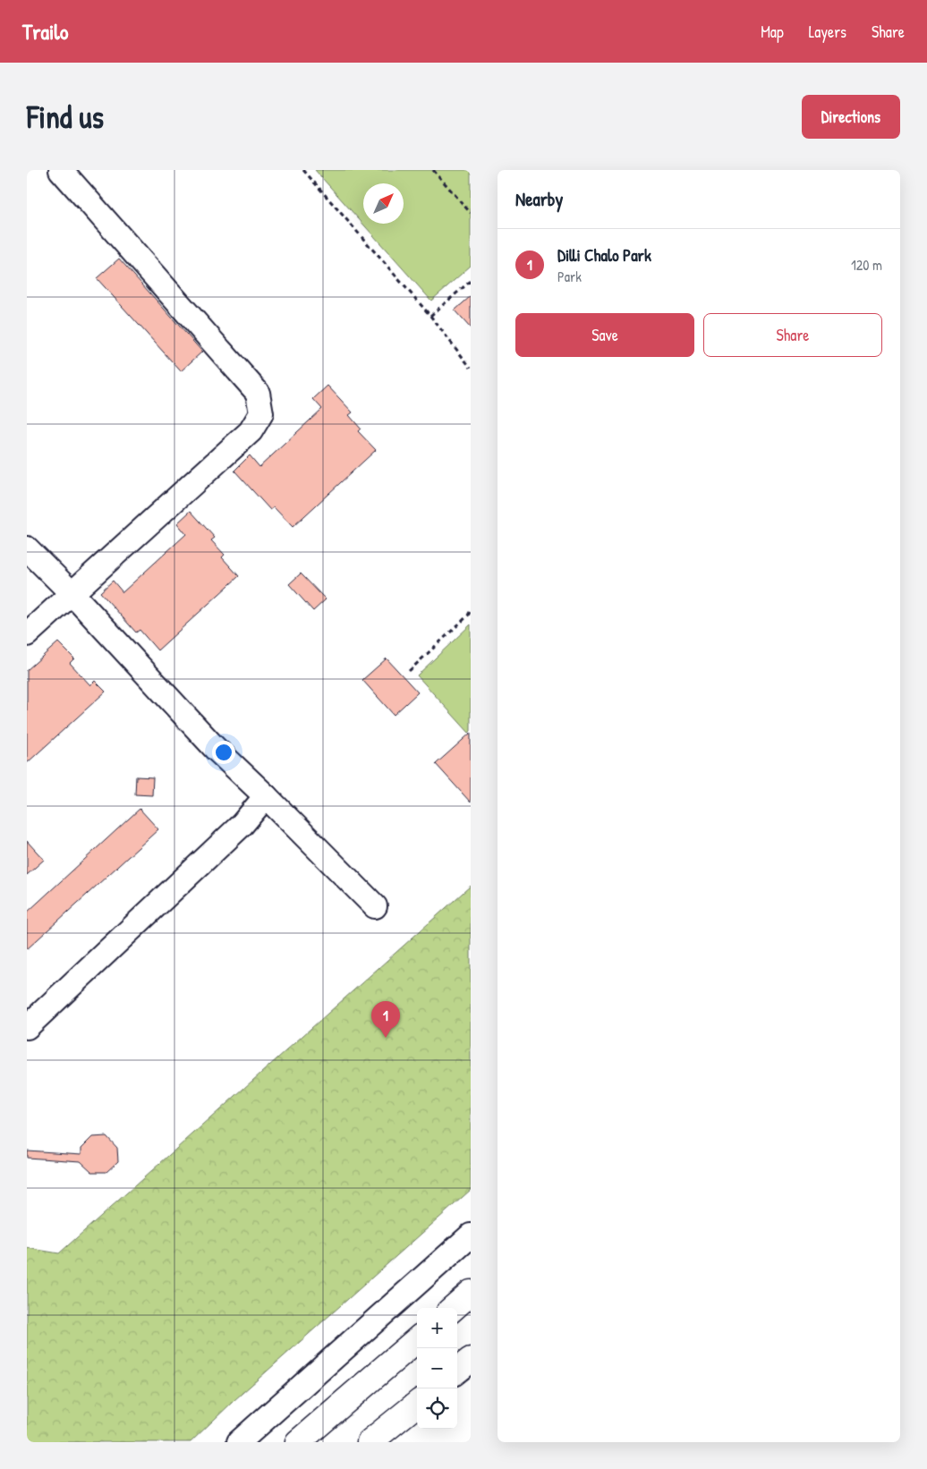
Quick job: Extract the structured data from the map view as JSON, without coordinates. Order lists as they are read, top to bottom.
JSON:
{
  "north": "top right",
  "page": {
    "header": "Trailo",
    "nav": ["Map", "Layers", "Share"],
    "buttons": [
      "Directions",
      ["Save", "Share"]
    ],
    "title": "Find us",
    "heading": "Nearby",
    "list": [
      {
        "mark": "1",
        "name": "Dilli Chalo Park",
        "note": "Park",
        "value": "120 m"
      }
    ],
    "pins": "1",
    "map_buttons": ["+", "−"]
  }
}
